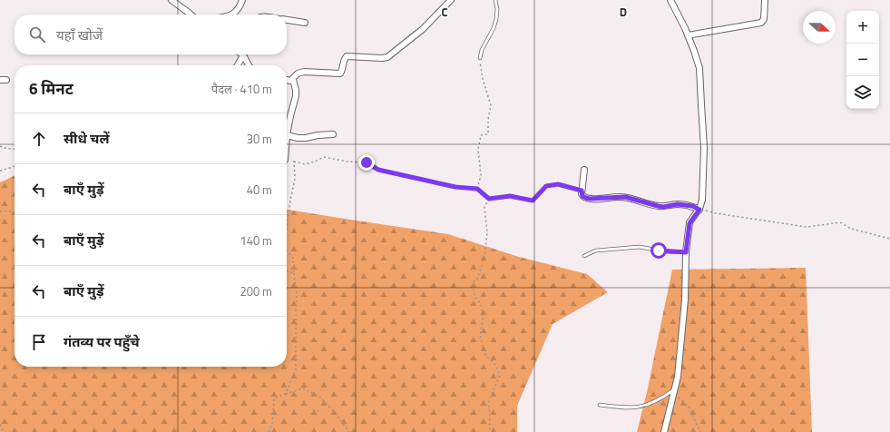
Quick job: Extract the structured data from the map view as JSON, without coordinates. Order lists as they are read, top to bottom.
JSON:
{
  "north": "right",
  "page": {
    "map_buttons": ["+", "−"],
    "search": "यहाँ खोजें",
    "heading": ["6 मिनट", "पैदल · 410 m"],
    "list": [
      ["सीधे चलें", "30 m"],
      ["बाएँ मुड़ें", "40 m"],
      ["बाएँ मुड़ें", "140 m"],
      ["बाएँ मुड़ें", "200 m"],
      "गंतव्य पर पहुँचे"
    ]
  },
  "grid": {
    "columns": ["C", "D"]
  }
}
